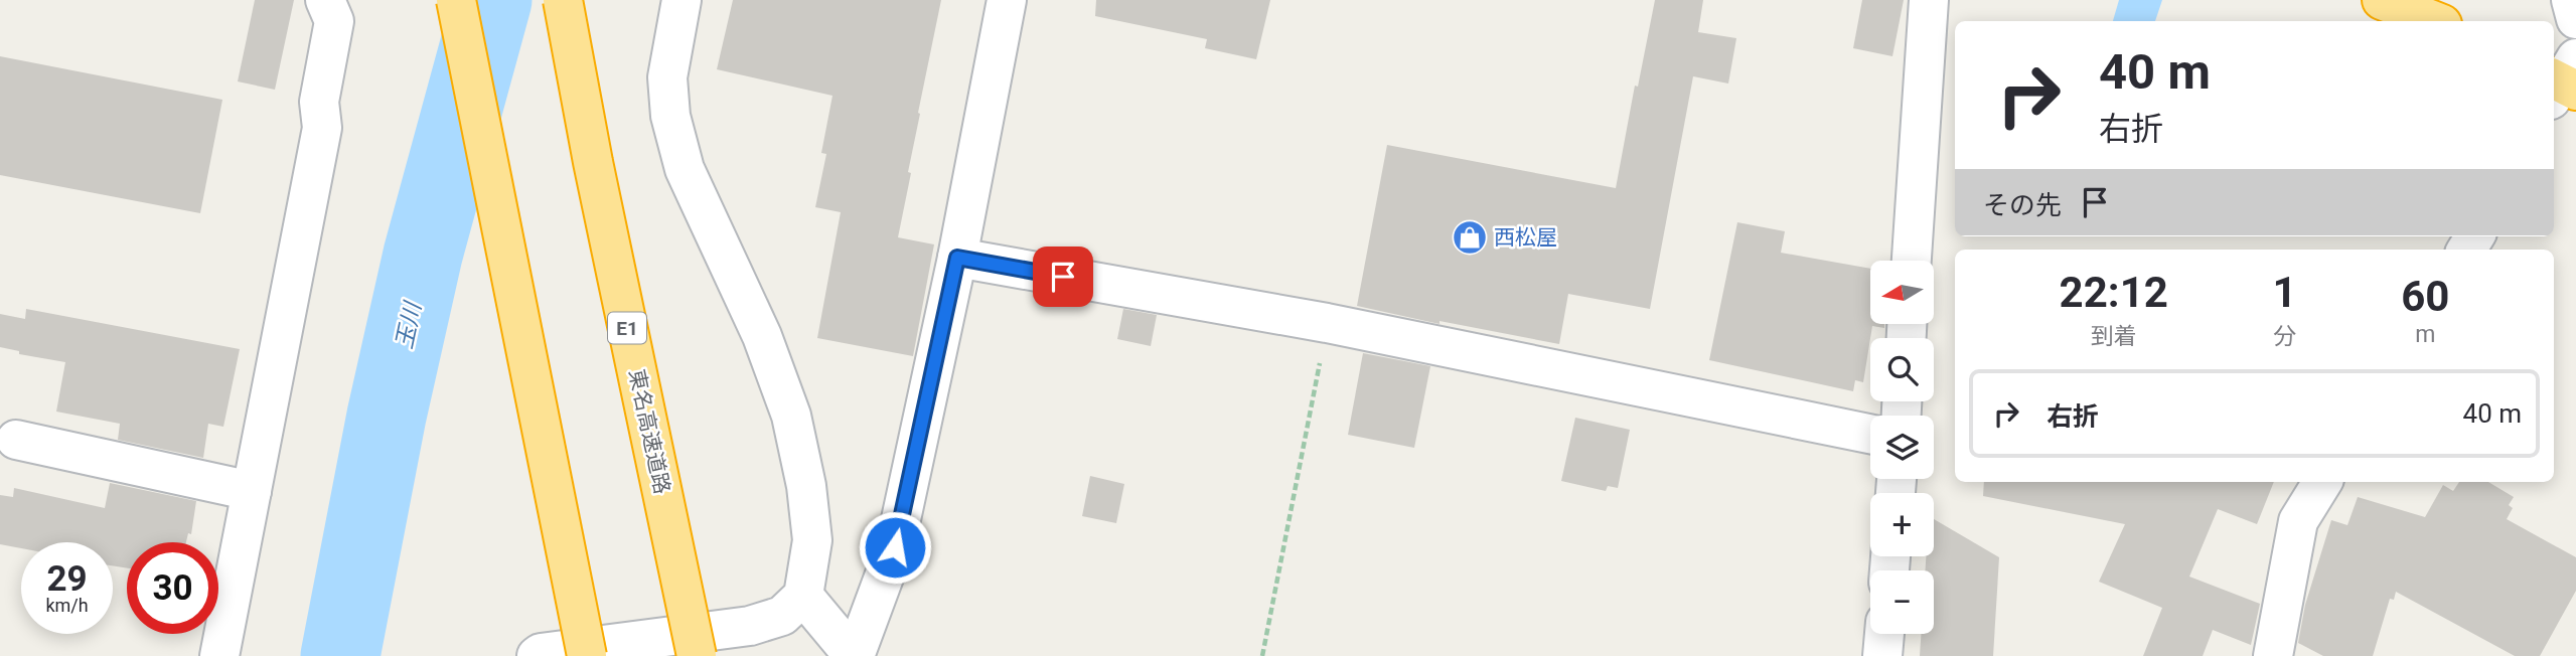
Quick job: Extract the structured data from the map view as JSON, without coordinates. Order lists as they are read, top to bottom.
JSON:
{
  "streets": {
    "highway": ["E1", "東名高速道路"]
  },
  "water": ["玉川"],
  "places": {
    "shop": ["西松屋"]
  },
  "north": "left",
  "page": {
    "turn": ["40 m", "右折"],
    "then": "その先",
    "eta": [
      "22:12",
      "到着",
      "1",
      "分",
      "60",
      "m"
    ],
    "map_buttons": ["+", "−"],
    "list": [
      {
        "name": "右折",
        "value": "40 m"
      }
    ],
    "speed": "29 km/h",
    "limit": "30"
  }
}
